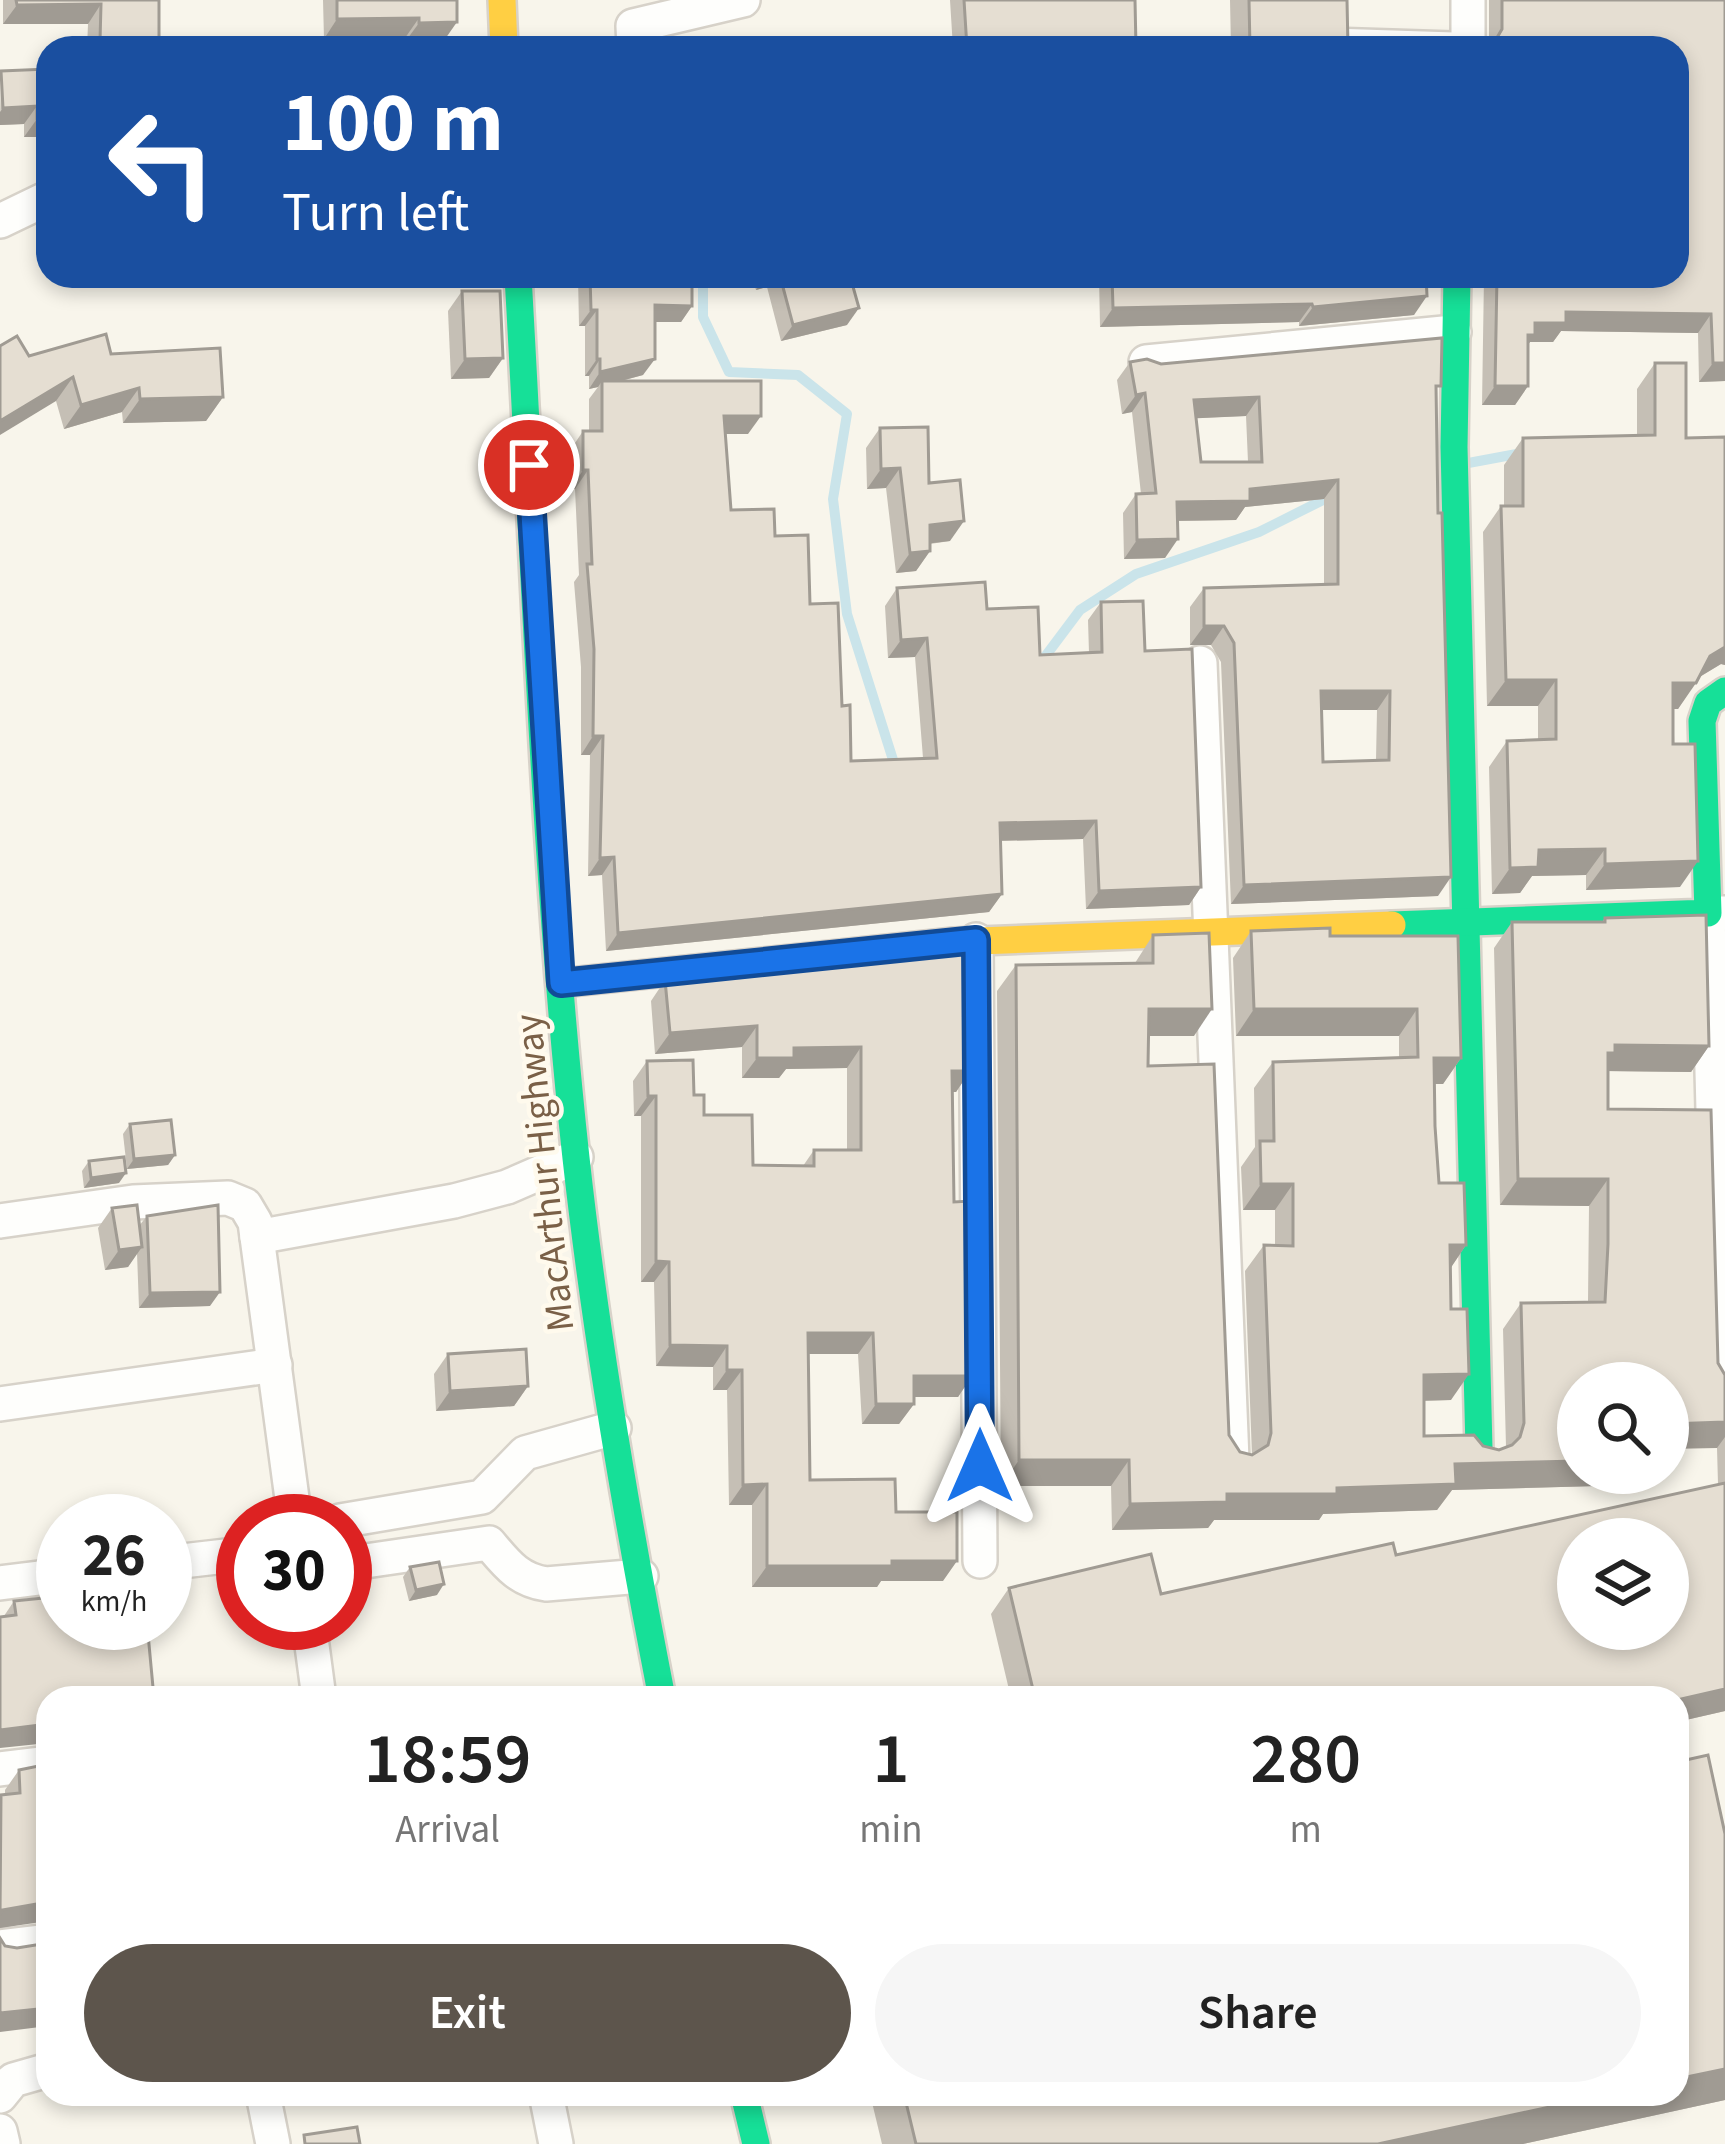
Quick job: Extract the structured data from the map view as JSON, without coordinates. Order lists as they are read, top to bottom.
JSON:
{
  "streets": {
    "main road": ["MacArthur Highway"]
  },
  "page": {
    "turn": ["100 m", "Turn left"],
    "speed": "26 km/h",
    "limit": "30",
    "eta": [
      "18:59",
      "Arrival",
      "1",
      "min",
      "280",
      "m"
    ],
    "buttons": ["Exit", "Share"]
  }
}
